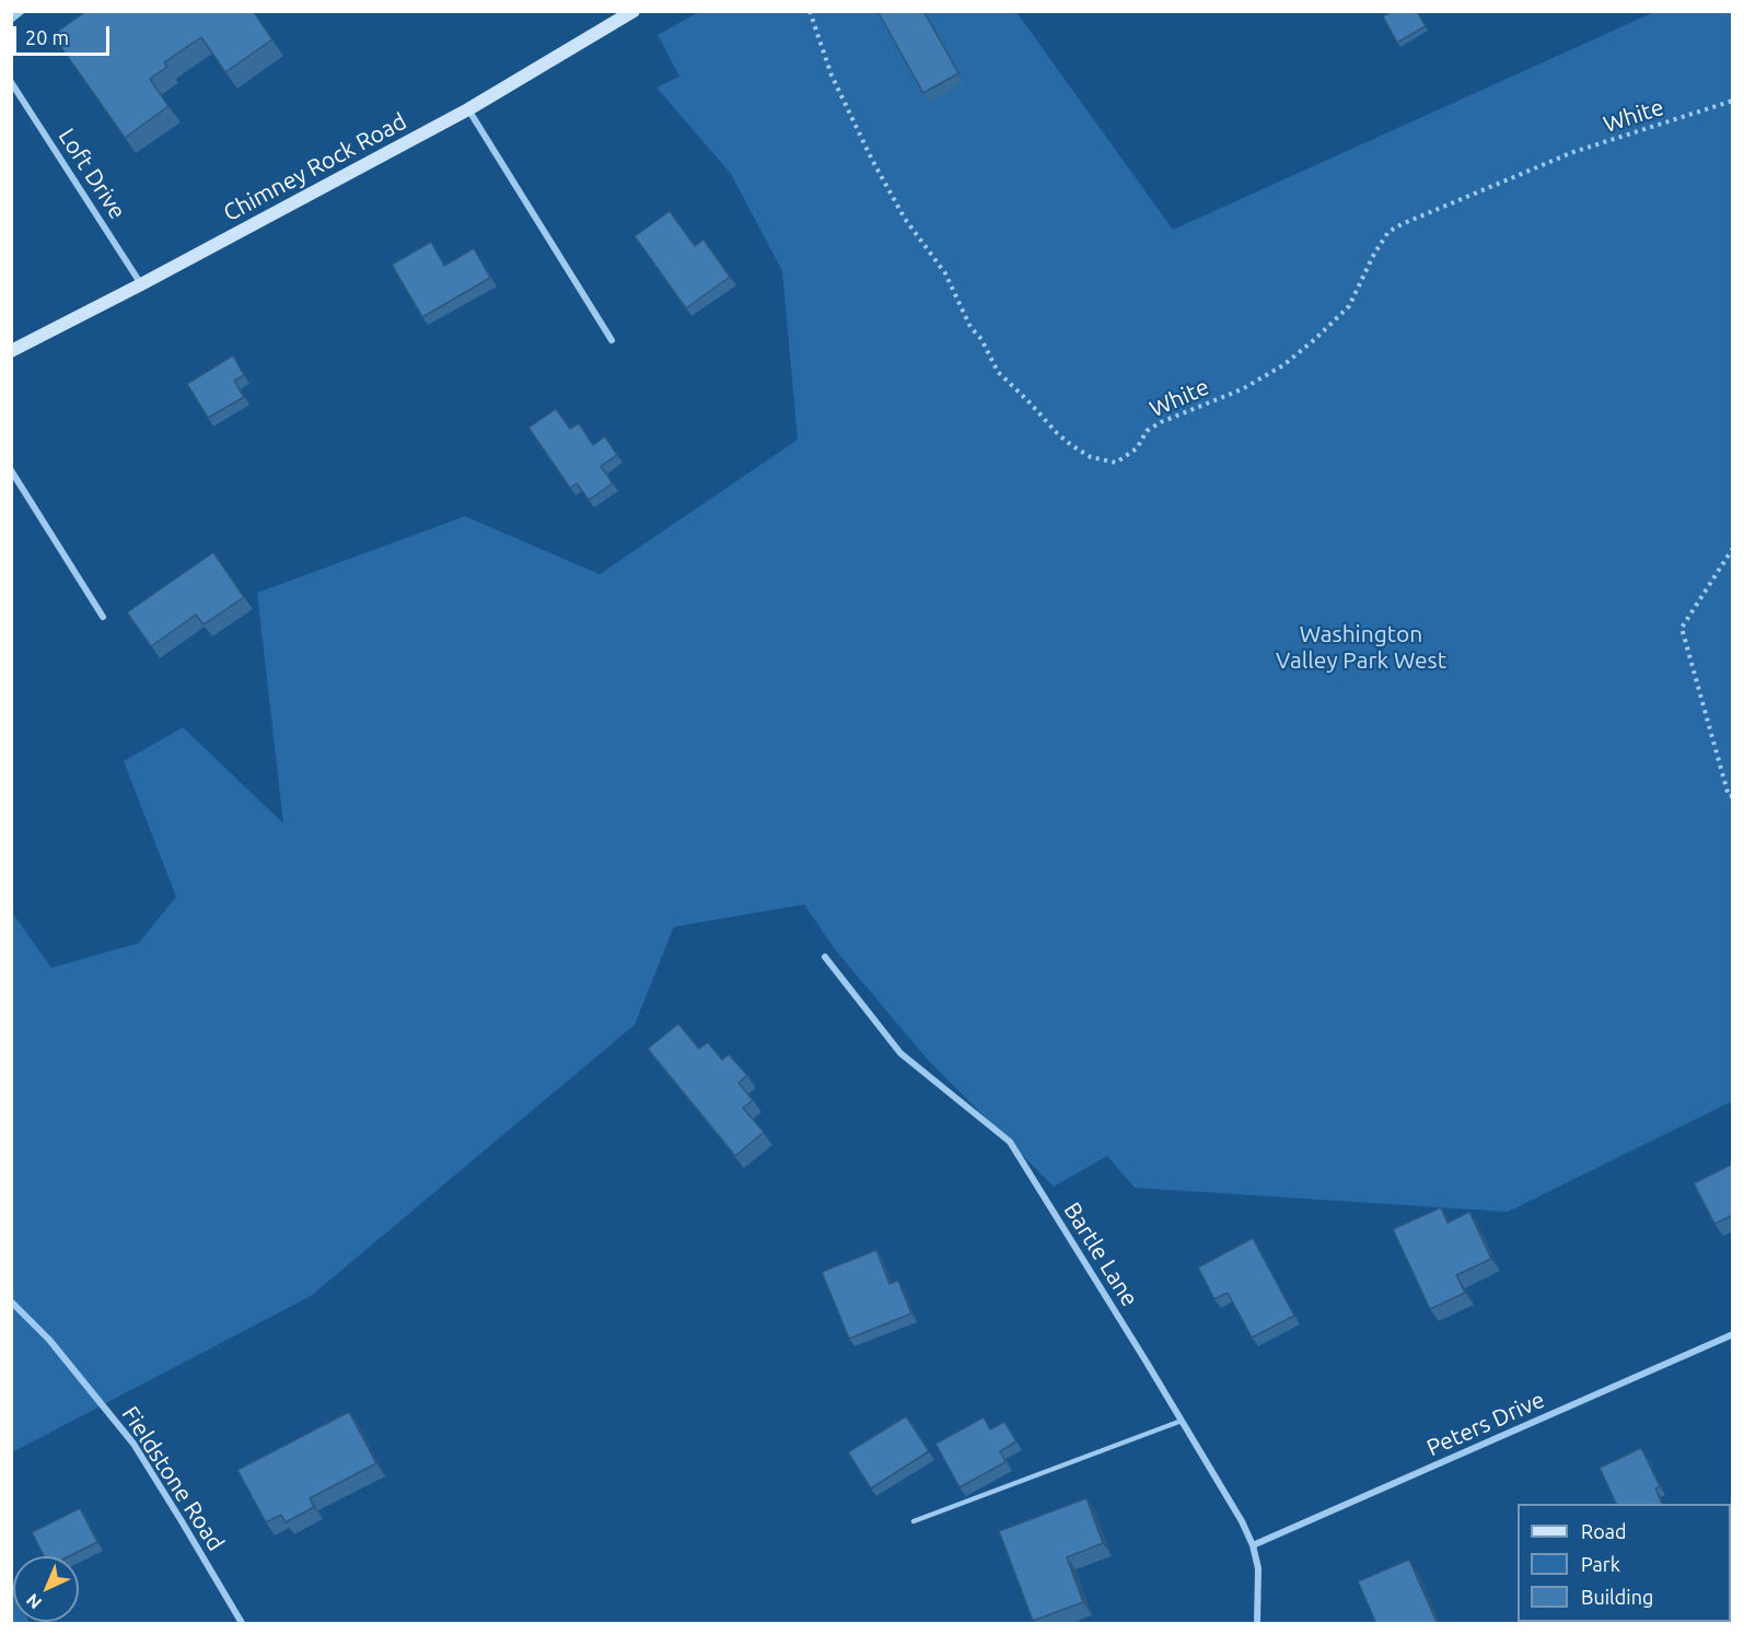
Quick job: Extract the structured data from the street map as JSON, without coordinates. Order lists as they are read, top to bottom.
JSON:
{
  "streets": {
    "street": [
      "Chimney Rock Road",
      "Loft Drive",
      "Bartle Lane",
      "Peters Drive",
      "Fieldstone Road"
    ],
    "path": ["White"]
  },
  "crossings": [
    ["Chimney Rock Road", "Loft Drive"],
    ["Bartle Lane", "Peters Drive"]
  ],
  "parks": ["Washington Valley Park West"],
  "legend": ["Road", "Park", "Building"],
  "scale_bar": "20 m",
  "north": "bottom left"
}
